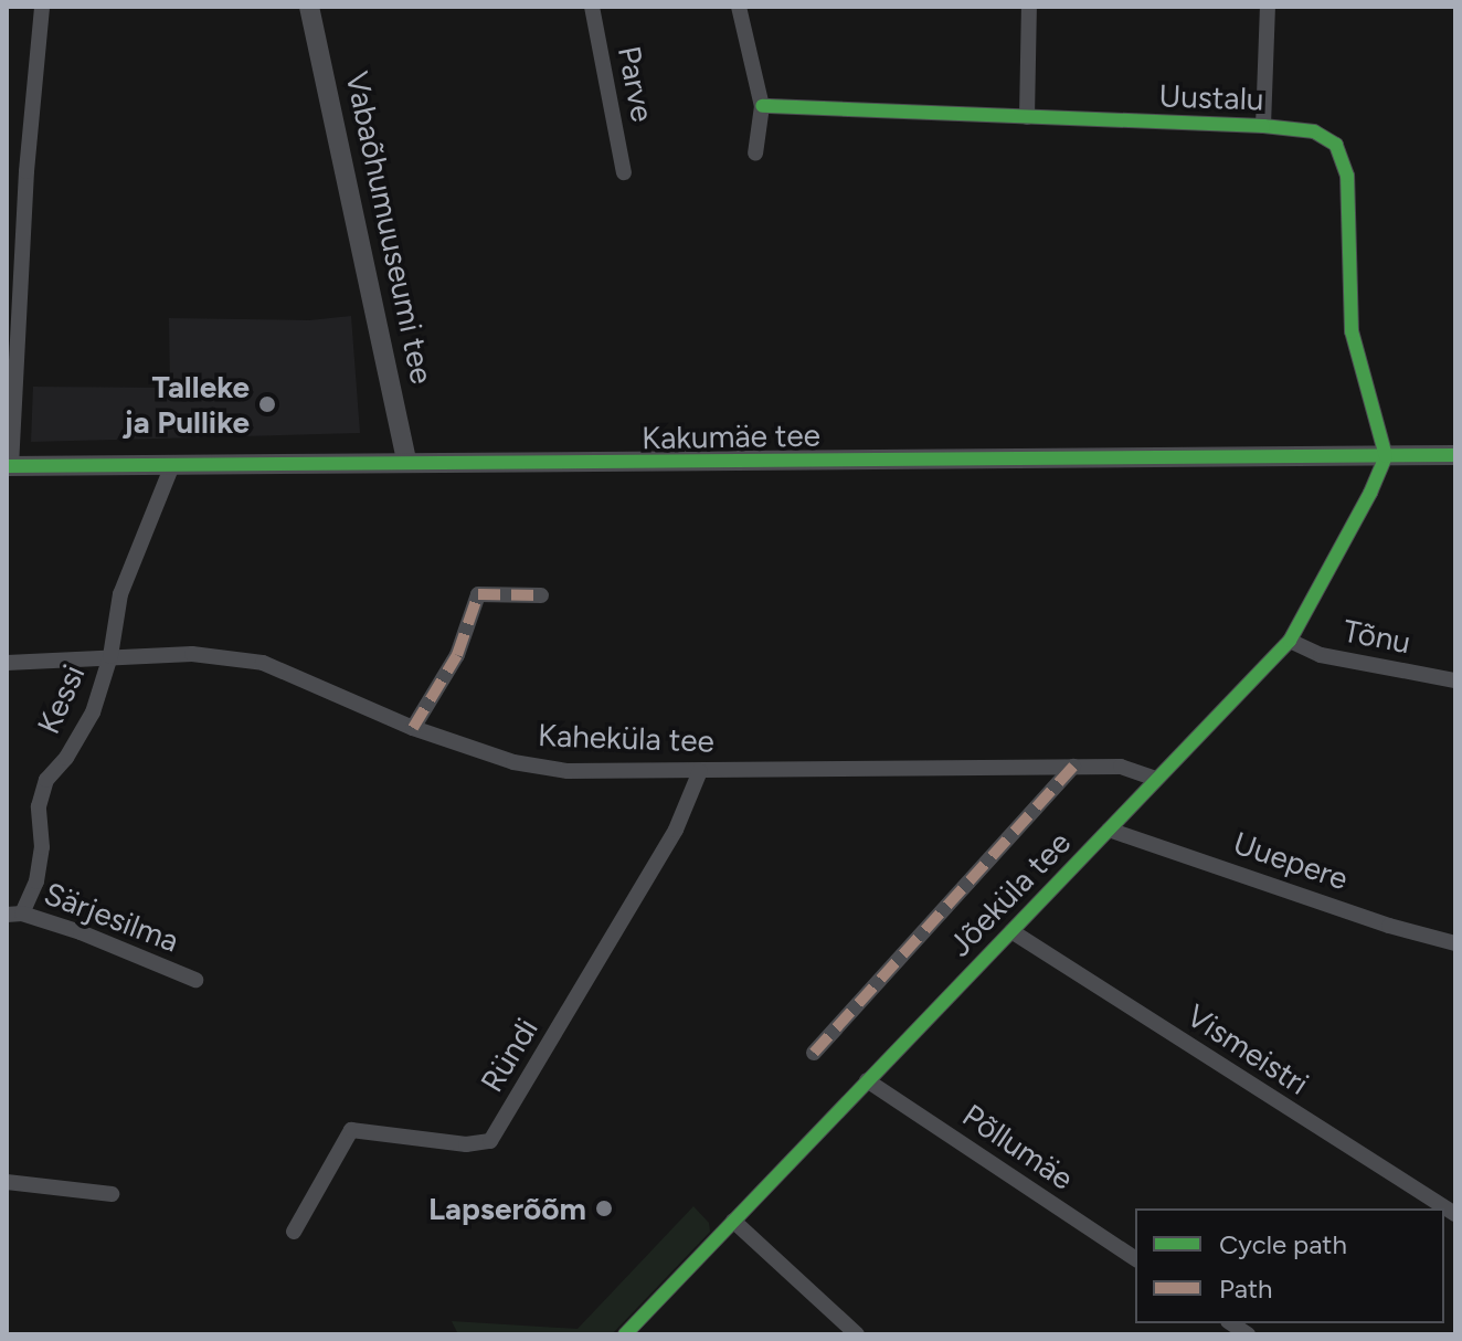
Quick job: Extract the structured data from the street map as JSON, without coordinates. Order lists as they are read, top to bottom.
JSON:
{
  "streets": {
    "street": [
      "Parve",
      "Uustalu",
      "Vabaõhumuuseumi tee",
      "Kakumäe tee",
      "Tõnu",
      "Kessi",
      "Kaheküla tee",
      "Uuepere",
      "Jõeküla tee",
      "Särjesilma",
      "Vismeistri",
      "Ründi",
      "Põllumäe"
    ]
  },
  "crossings": [
    ["Uustalu", "Kakumäe tee"],
    ["Uustalu", "Jõeküla tee"],
    ["Vabaõhumuuseumi tee", "Kakumäe tee"],
    ["Kakumäe tee", "Kessi"],
    ["Kakumäe tee", "Jõeküla tee"],
    ["Tõnu", "Jõeküla tee"],
    ["Kessi", "Kaheküla tee"],
    ["Kessi", "Särjesilma"],
    ["Kaheküla tee", "Jõeküla tee"],
    ["Kaheküla tee", "Ründi"],
    ["Uuepere", "Jõeküla tee"],
    ["Jõeküla tee", "Vismeistri"],
    ["Jõeküla tee", "Põllumäe"]
  ],
  "places": ["Talleke ja Pullike", "Lapserõõm"],
  "legend": ["Cycle path", "Path"]
}
